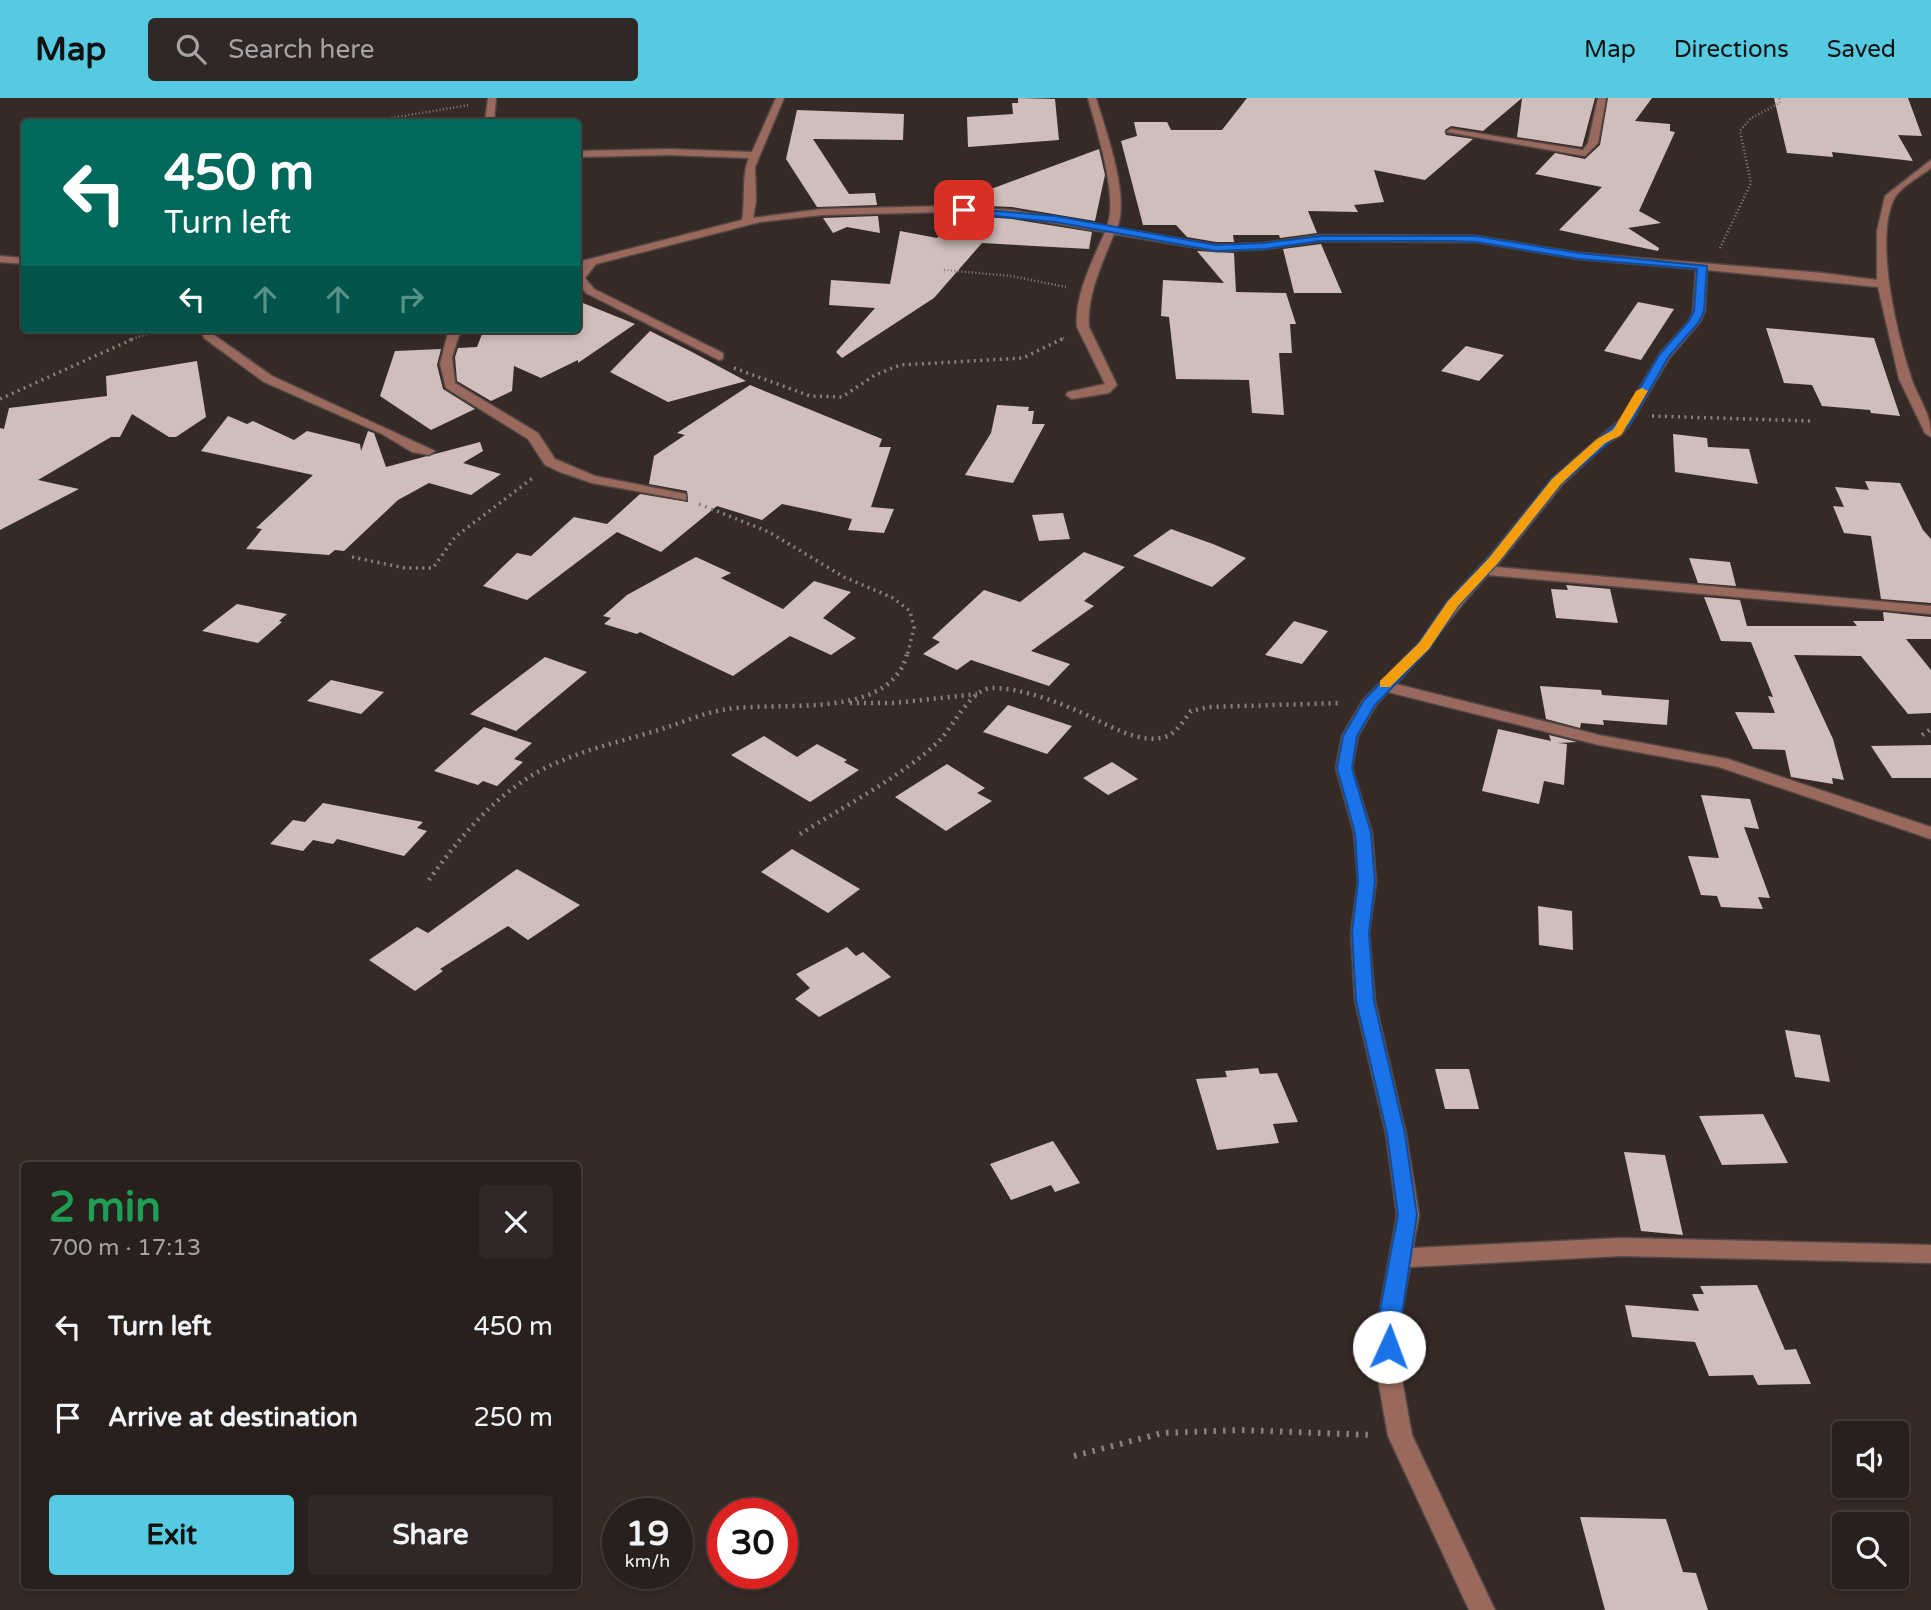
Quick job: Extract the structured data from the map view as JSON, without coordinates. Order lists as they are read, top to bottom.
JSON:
{
  "page": {
    "header": "Map",
    "search": "Search here",
    "nav": ["Map", "Directions", "Saved"],
    "turn": ["450 m", "Turn left"],
    "heading": ["2 min", "700 m · 17:13"],
    "list": [
      {
        "name": "Turn left",
        "value": "450 m"
      },
      {
        "name": "Arrive at destination",
        "value": "250 m"
      }
    ],
    "buttons": ["Exit", "Share"],
    "speed": "19 km/h",
    "limit": "30"
  }
}
